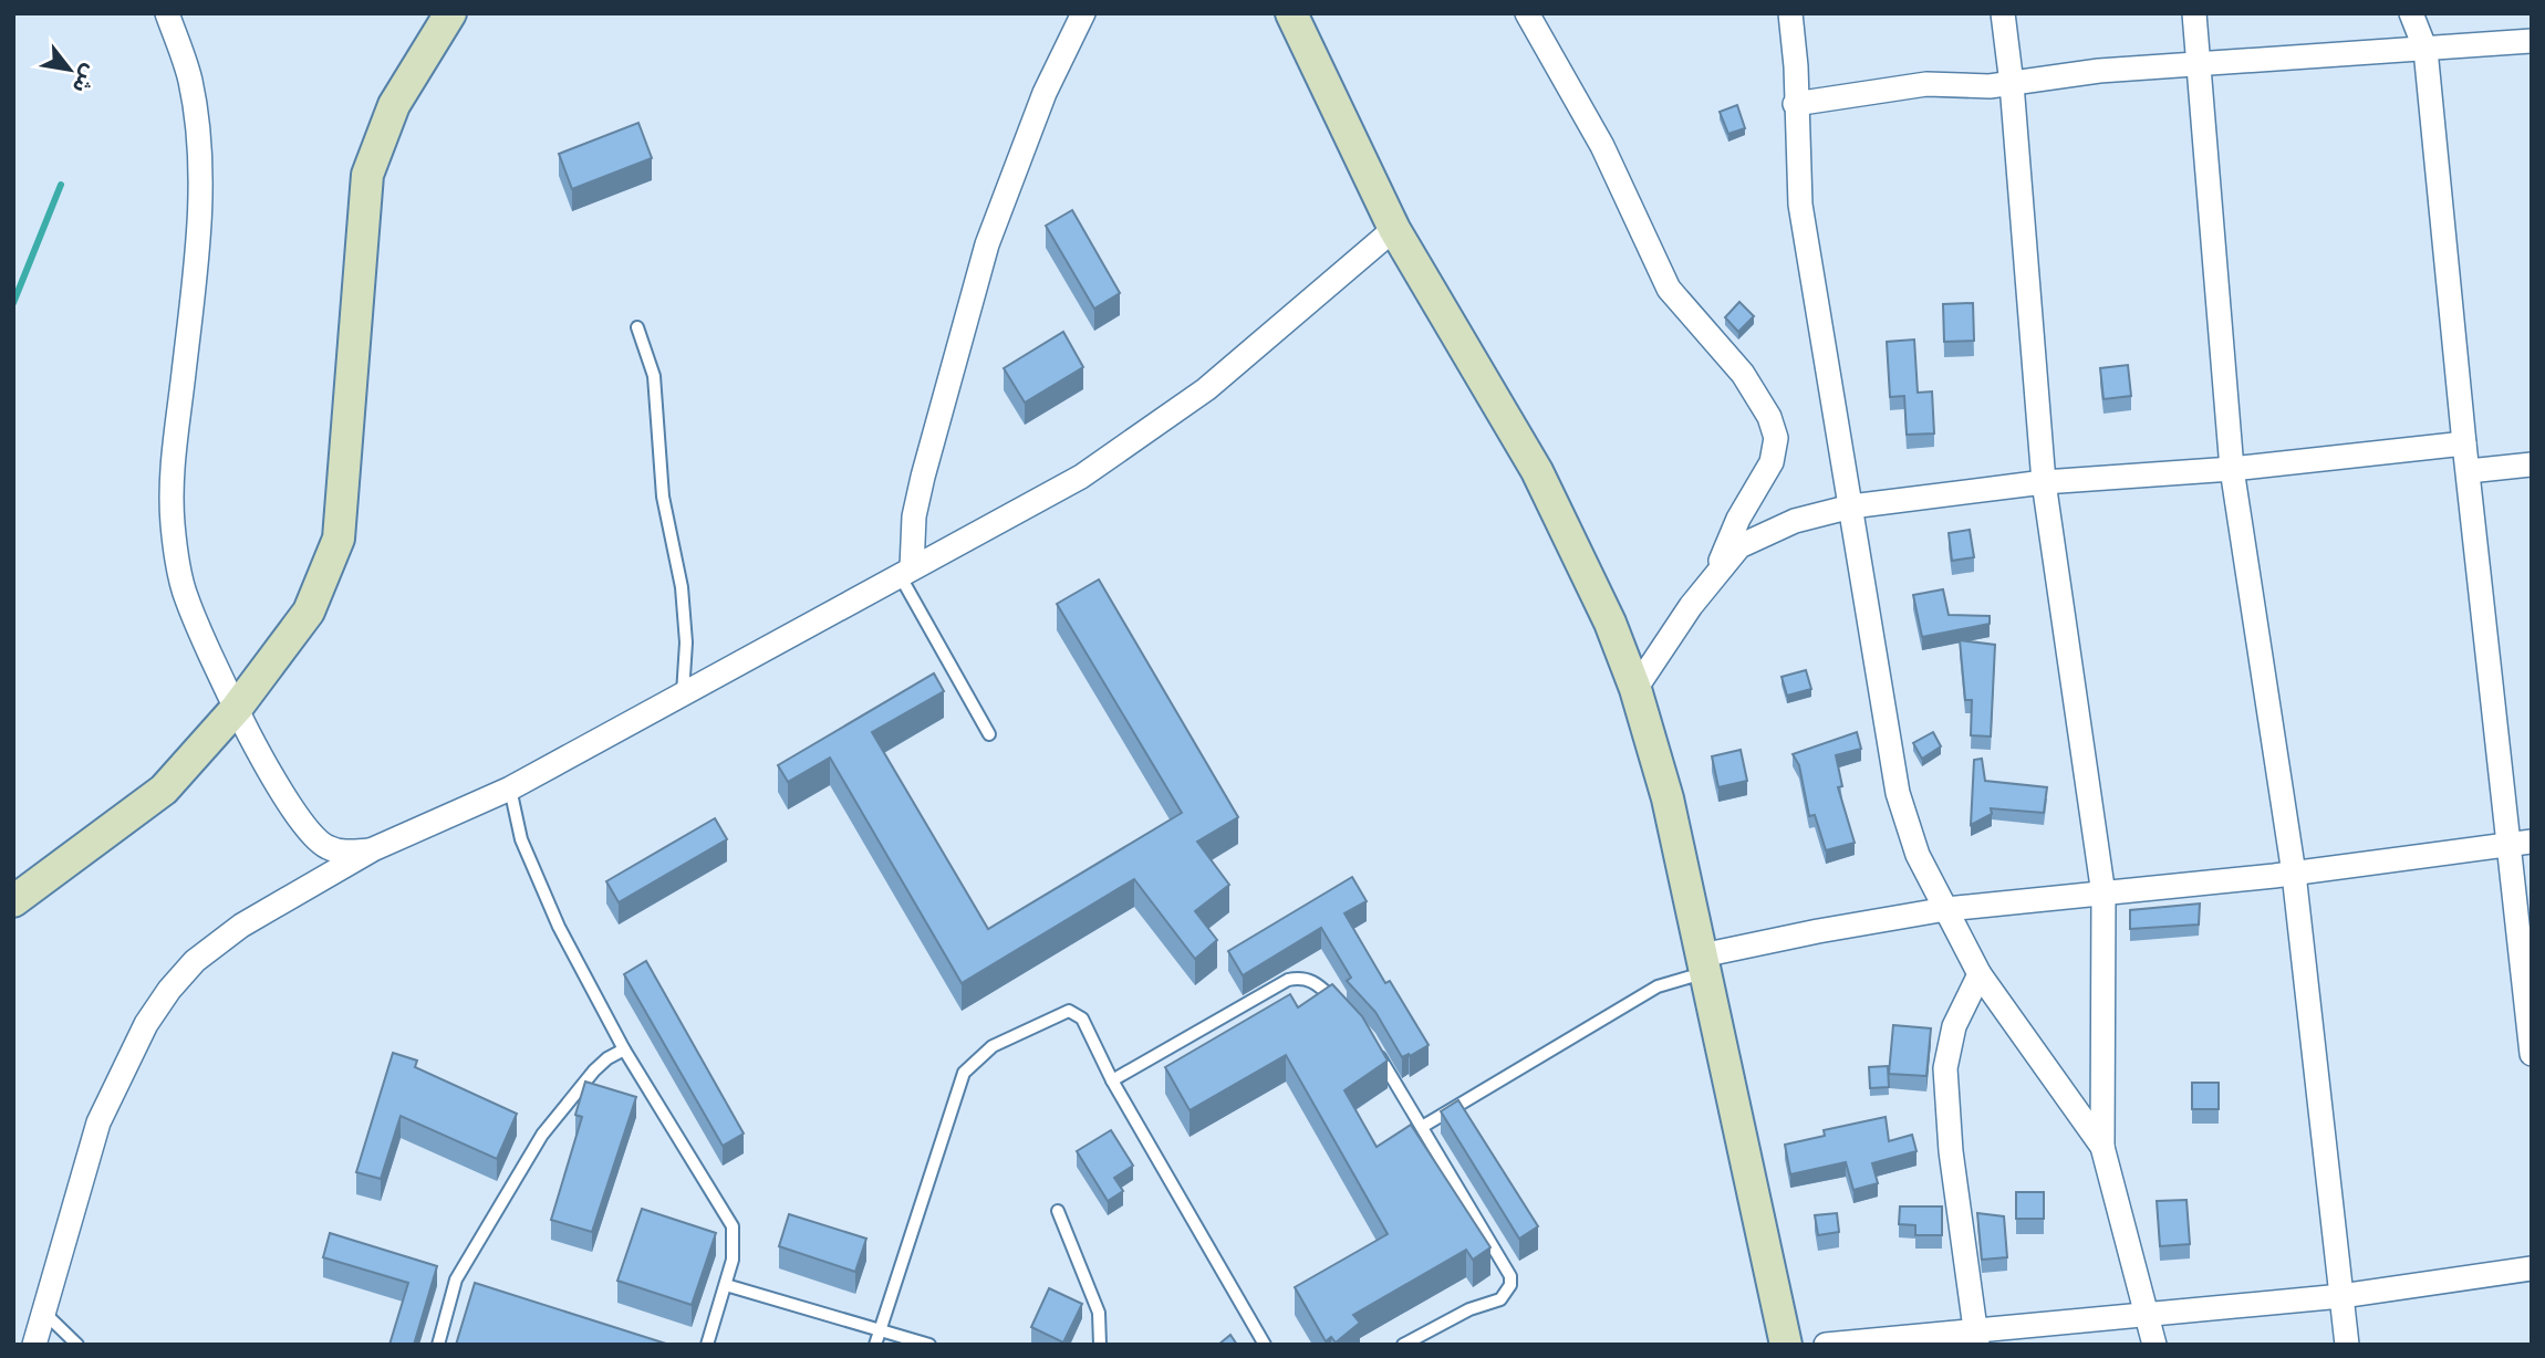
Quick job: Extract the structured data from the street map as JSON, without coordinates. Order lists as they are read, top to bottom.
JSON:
{
  "north": "bottom right"
}
